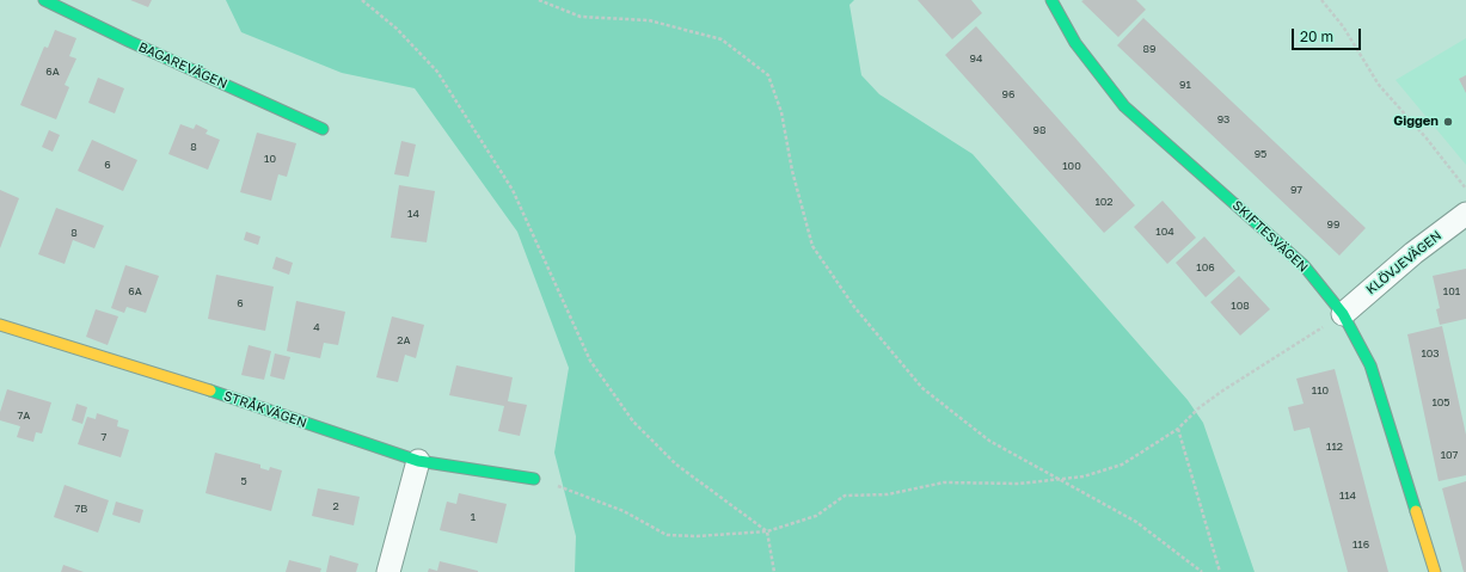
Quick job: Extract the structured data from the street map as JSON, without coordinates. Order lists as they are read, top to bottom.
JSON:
{
  "streets": {
    "street": [
      "BAGAREVÄGEN",
      "SKIFTESVÄGEN",
      "KLÖVJEVÄGEN",
      "STRÅKVÄGEN"
    ]
  },
  "crossings": [
    ["SKIFTESVÄGEN", "KLÖVJEVÄGEN"]
  ],
  "places": ["Giggen"],
  "house_numbers": [
    "89",
    "94",
    "6A",
    "91",
    "96",
    "93",
    "98",
    "8",
    "95",
    "10",
    "6",
    "100",
    "97",
    "102",
    "14",
    "99",
    "104",
    "8",
    "106",
    "6A",
    "101",
    "6",
    "108",
    "4",
    "2A",
    "103",
    "110",
    "105",
    "7A",
    "7",
    "112",
    "107",
    "5",
    "114",
    "2",
    "7B",
    "1",
    "116"
  ],
  "scale_bar": "20 m"
}
